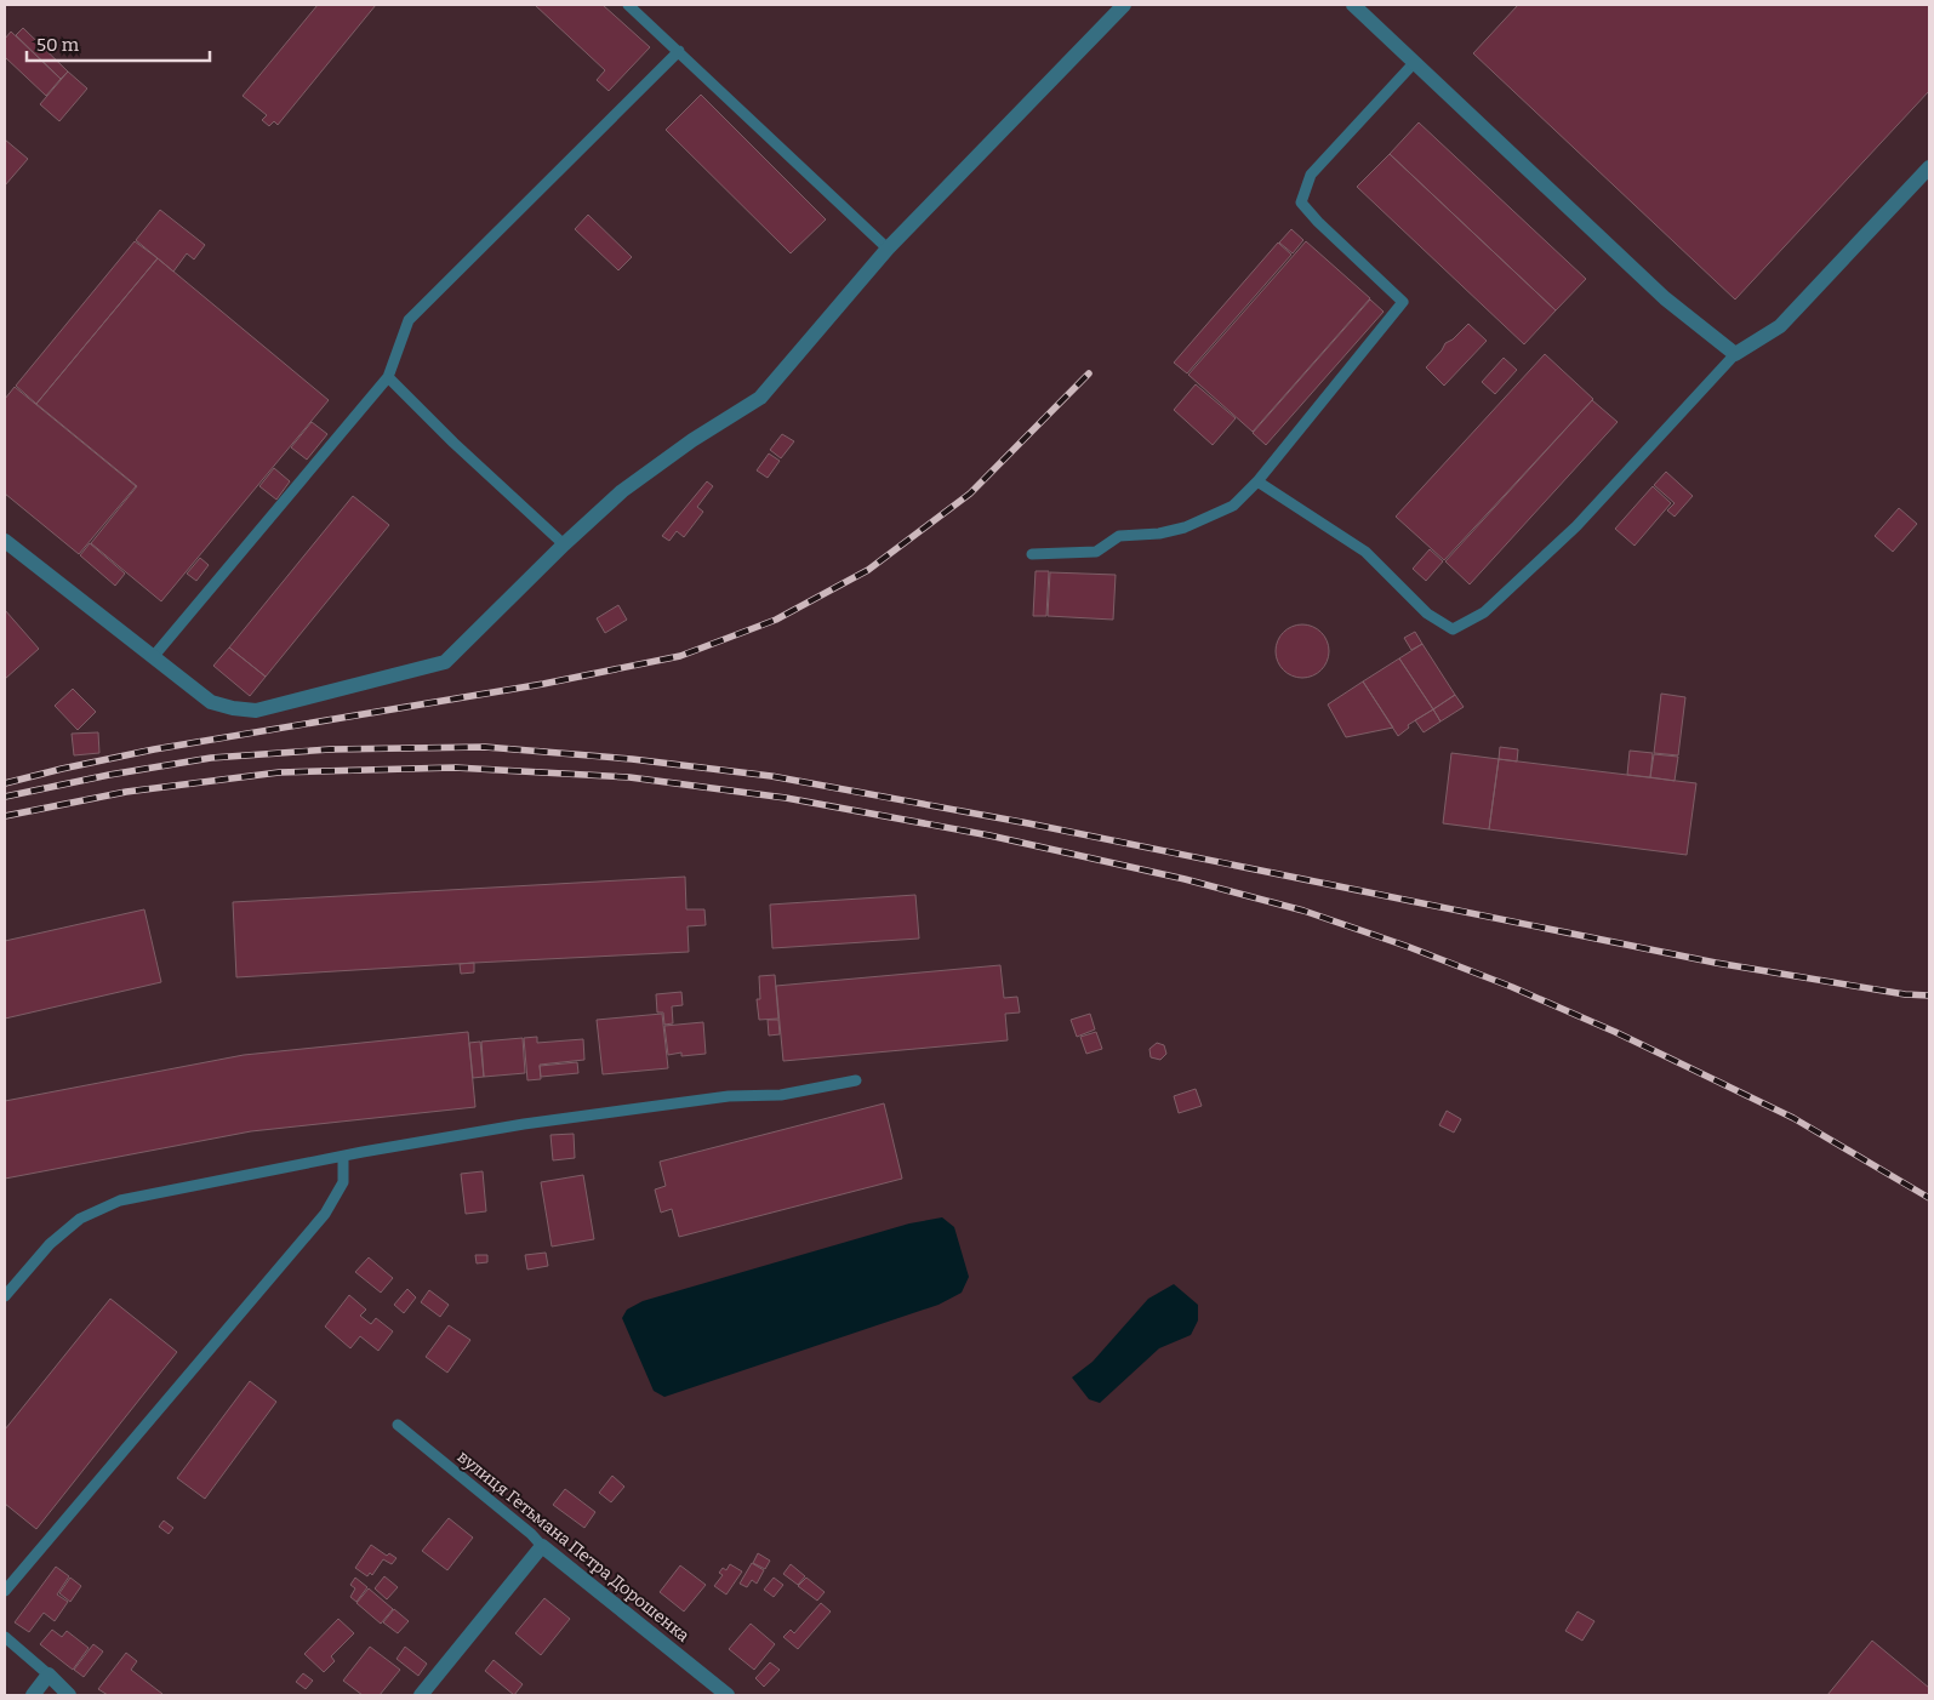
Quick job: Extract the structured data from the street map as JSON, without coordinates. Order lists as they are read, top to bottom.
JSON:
{
  "streets": {
    "street": ["вулиця Гетьмана Петра Дорошенка"]
  },
  "scale_bar": "50 m"
}
